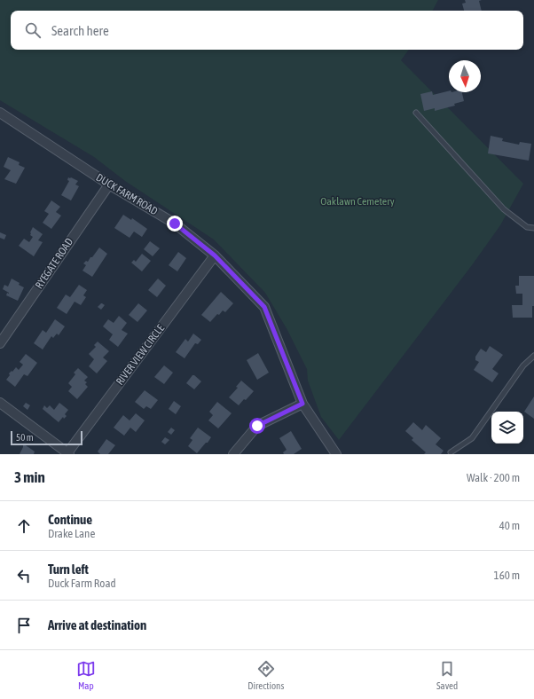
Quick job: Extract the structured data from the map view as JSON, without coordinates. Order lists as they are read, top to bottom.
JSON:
{
  "streets": {
    "street": ["DUCK FARM ROAD", "RYEGATE ROAD", "RIVER VIEW CIRCLE"]
  },
  "crossings": [
    ["DUCK FARM ROAD", "RYEGATE ROAD"],
    ["DUCK FARM ROAD", "RIVER VIEW CIRCLE"]
  ],
  "parks": ["Oaklawn Cemetery"],
  "scale_bar": "50 m",
  "north": "bottom",
  "page": {
    "search": "Search here",
    "scale": "50 m",
    "heading": ["3 min", "Walk · 200 m"],
    "list": [
      ["Continue", "Drake Lane", "40 m"],
      ["Turn left", "Duck Farm Road", "160 m"],
      "Arrive at destination"
    ],
    "nav": ["Map", "Directions", "Saved"]
  }
}
